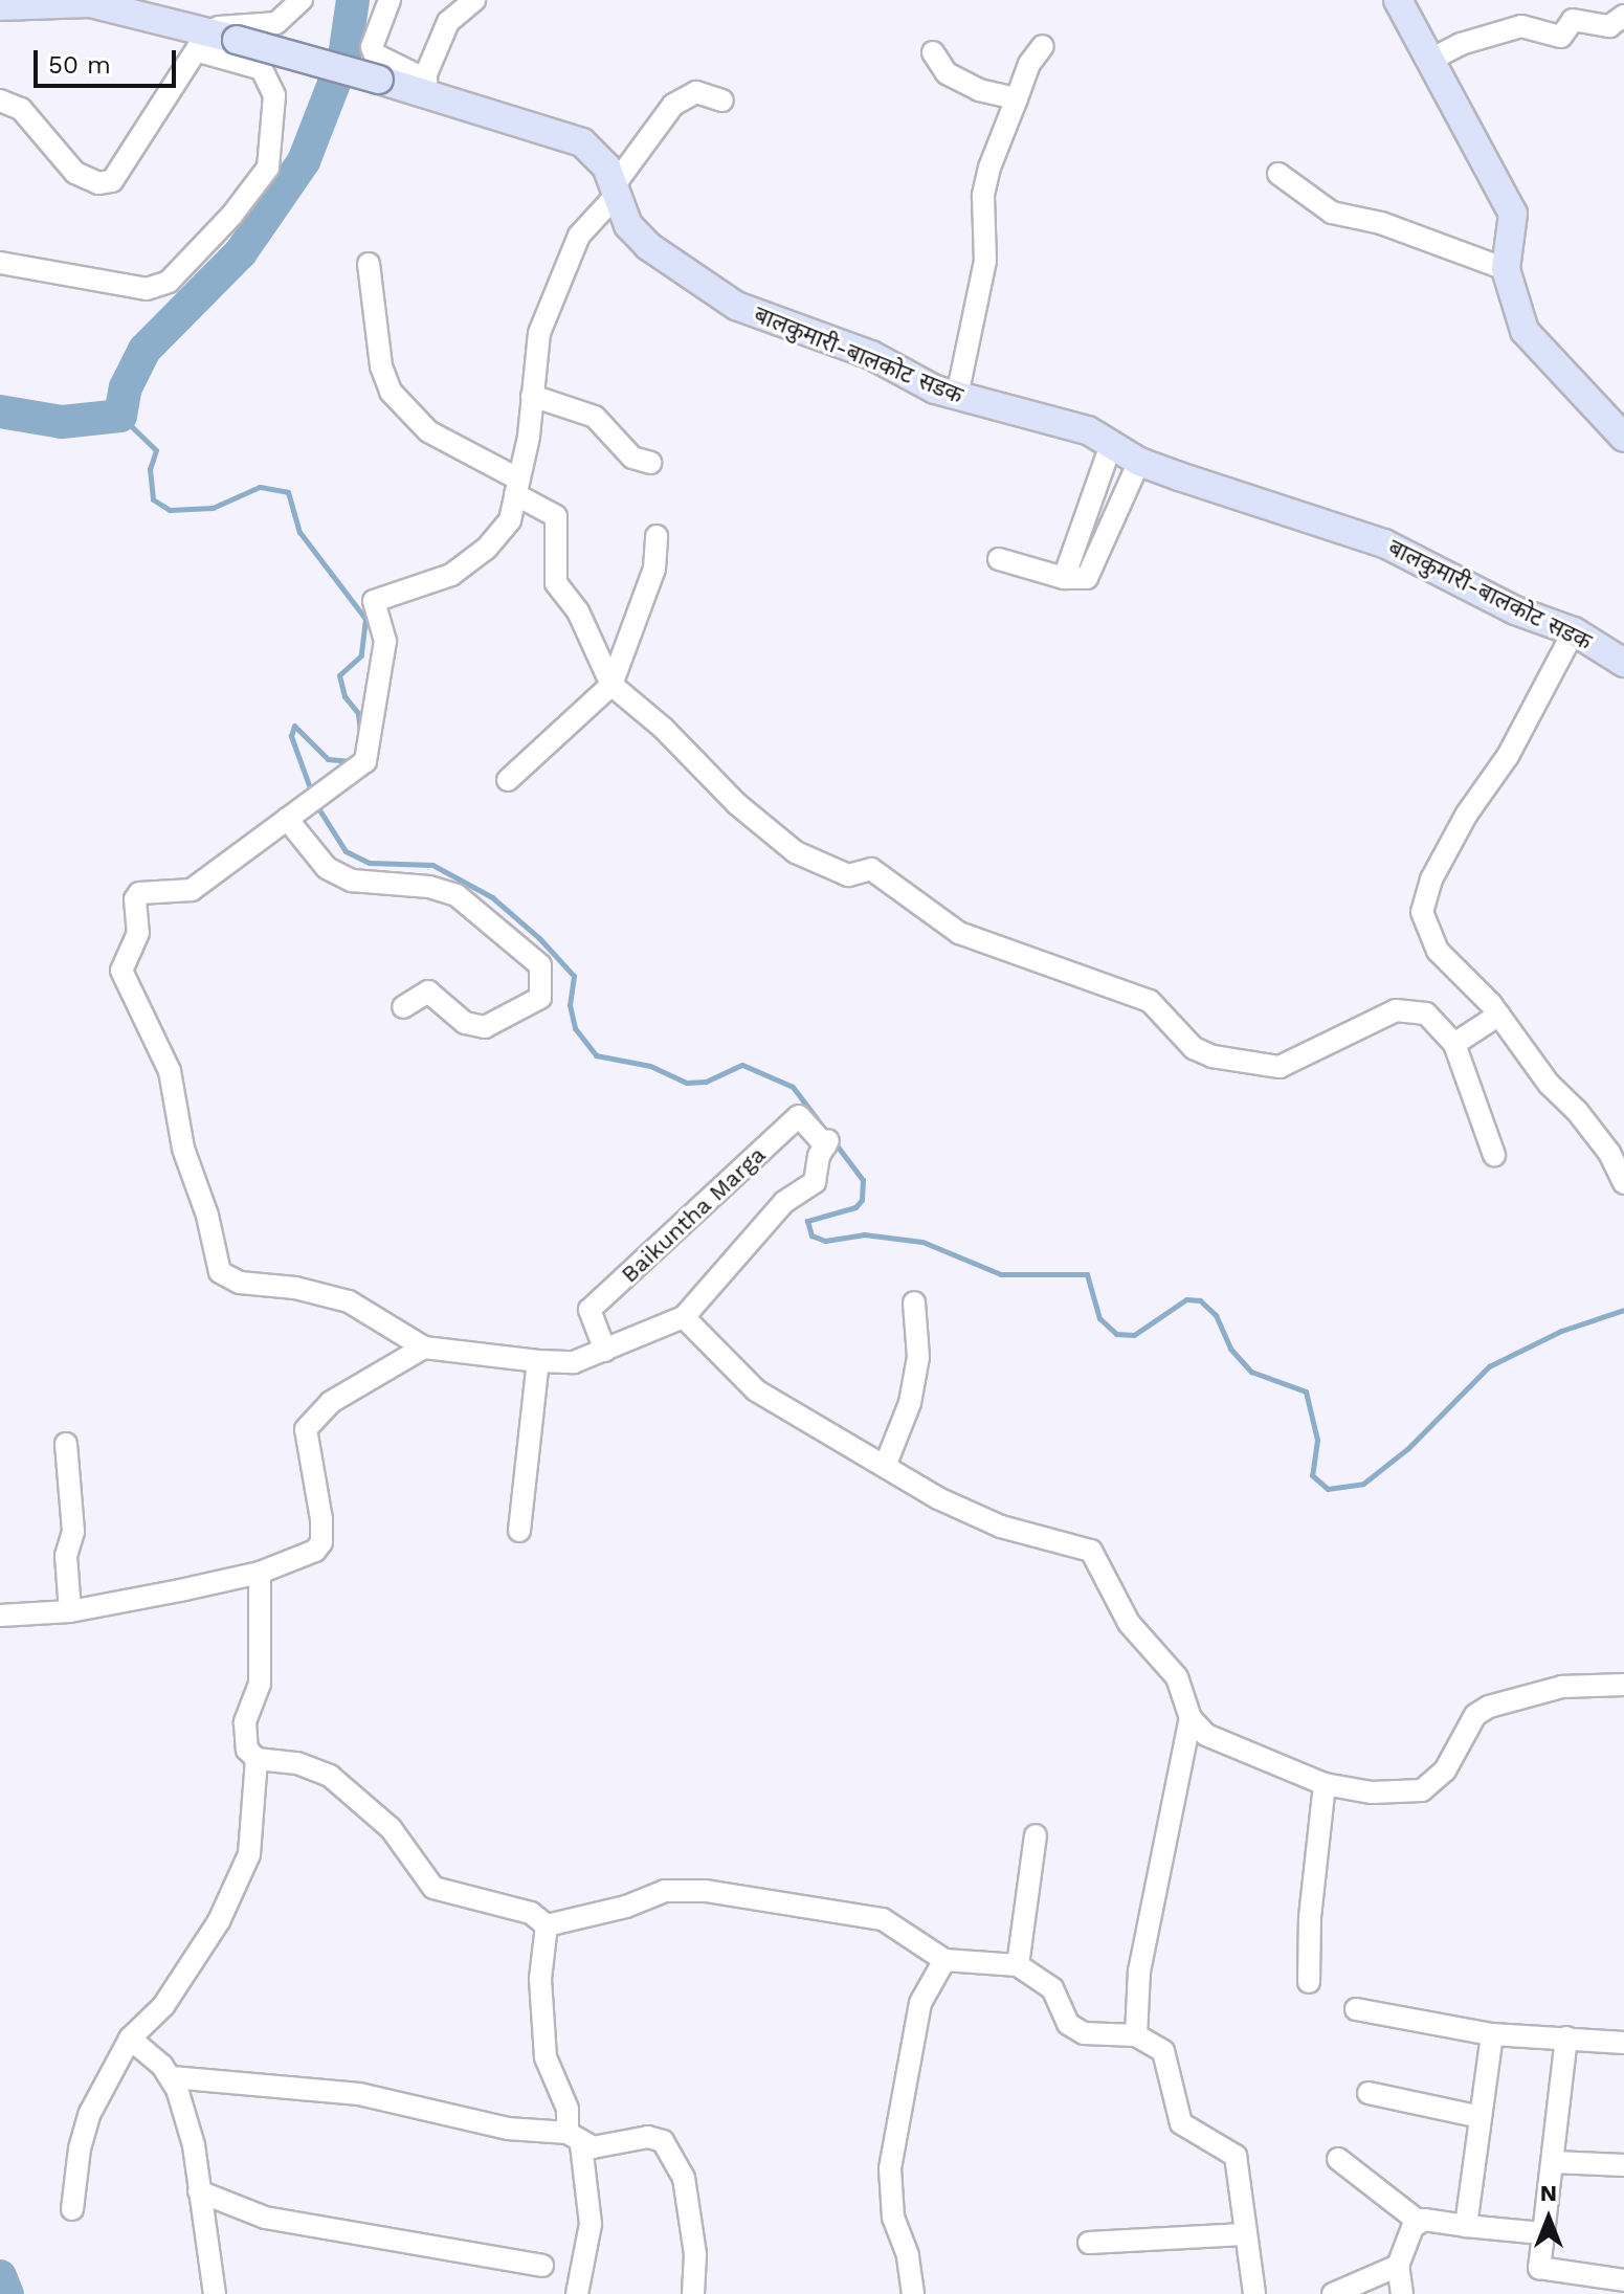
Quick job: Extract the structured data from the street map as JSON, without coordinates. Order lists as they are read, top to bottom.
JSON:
{
  "streets": {
    "main road": ["बालकुमारी-बालकोट सडक"],
    "street": ["Baikuntha Marga"]
  },
  "scale_bar": "50 m",
  "north": "top"
}
